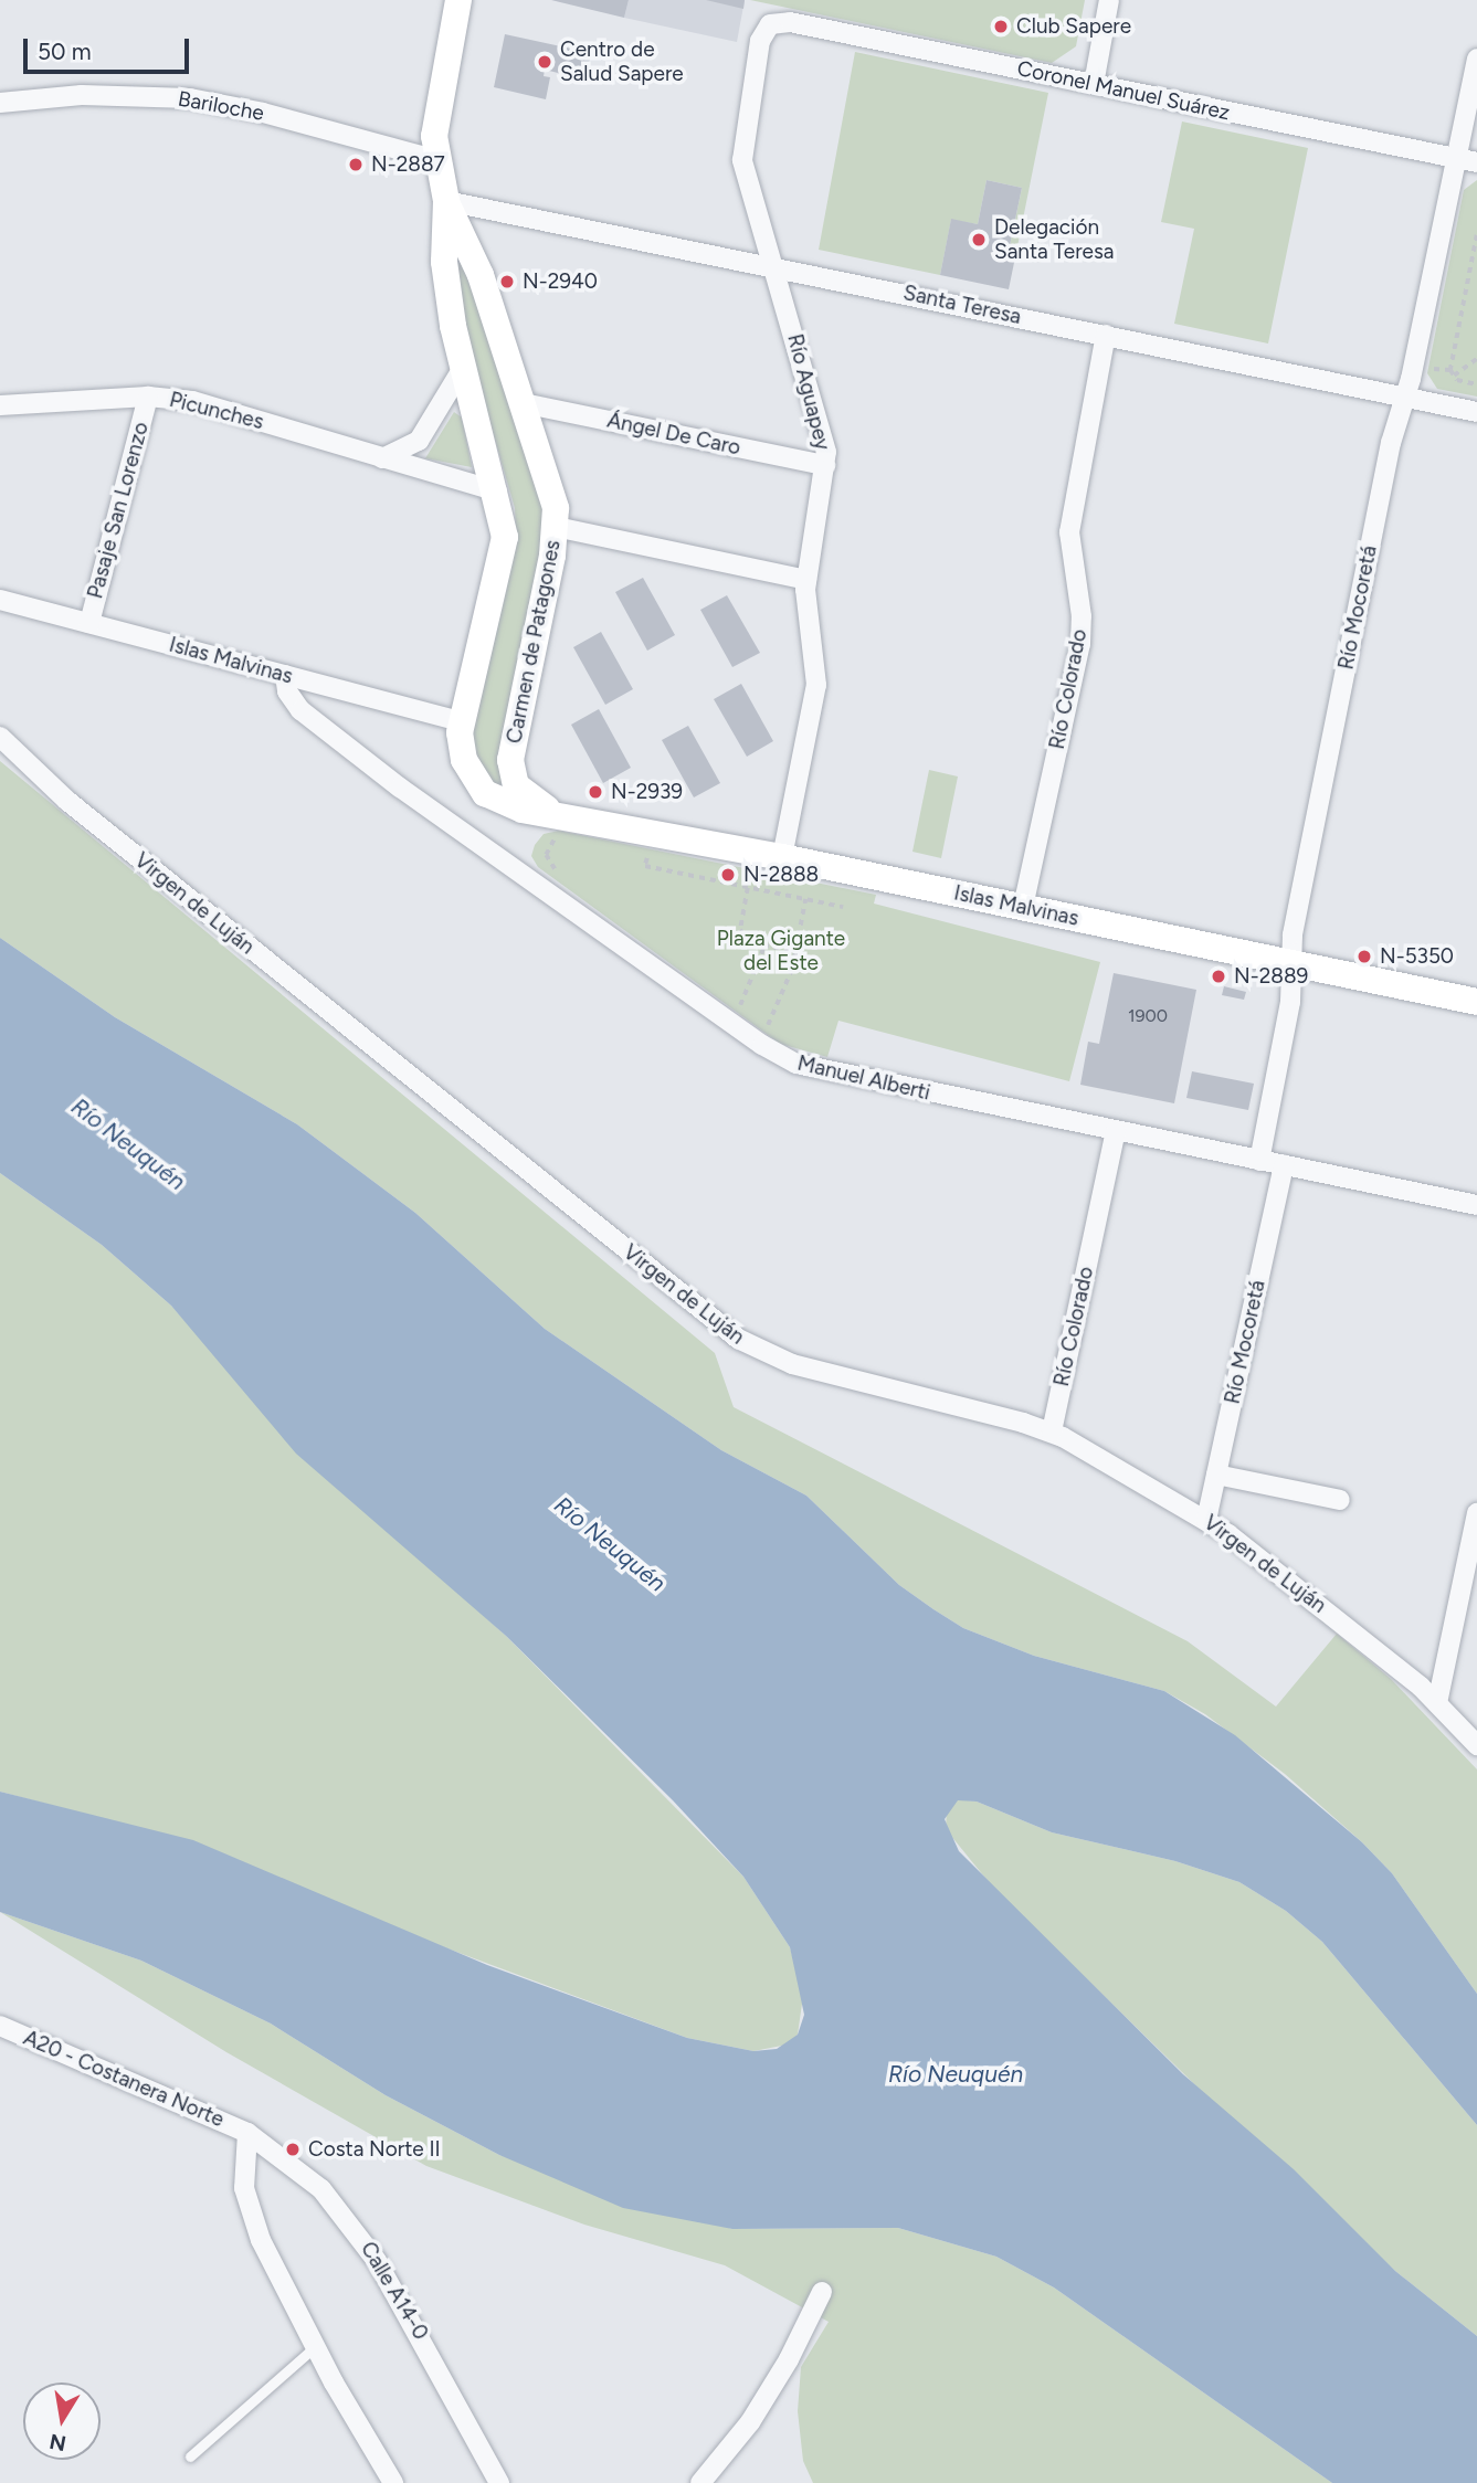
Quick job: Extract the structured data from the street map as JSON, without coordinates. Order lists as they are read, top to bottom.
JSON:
{
  "streets": {
    "main road": ["Carmen de Patagones", "Islas Malvinas"],
    "street": [
      "Coronel Manuel Suárez",
      "Bariloche",
      "Santa Teresa",
      "Río Aguapey",
      "Picunches",
      "Ángel De Caro",
      "Pasaje San Lorenzo",
      "Río Mocoretá",
      "Río Colorado",
      "Virgen de Luján",
      "Manuel Alberti",
      "A20 - Costanera Norte",
      "Calle A14-0"
    ]
  },
  "crossings": [
    ["Coronel Manuel Suárez", "Río Aguapey"],
    ["Coronel Manuel Suárez", "Río Mocoretá"],
    ["Bariloche", "Carmen de Patagones"],
    ["Santa Teresa", "Río Aguapey"],
    ["Santa Teresa", "Río Mocoretá"],
    ["Santa Teresa", "Carmen de Patagones"],
    ["Santa Teresa", "Río Colorado"],
    ["Río Aguapey", "Ángel De Caro"],
    ["Río Aguapey", "Islas Malvinas"],
    ["Picunches", "Pasaje San Lorenzo"],
    ["Picunches", "Carmen de Patagones"],
    ["Ángel De Caro", "Carmen de Patagones"],
    ["Pasaje San Lorenzo", "Islas Malvinas"],
    ["Río Mocoretá", "Islas Malvinas"],
    ["Río Mocoretá", "Virgen de Luján"],
    ["Río Mocoretá", "Manuel Alberti"],
    ["Carmen de Patagones", "Islas Malvinas"],
    ["Islas Malvinas", "Río Colorado"],
    ["Islas Malvinas", "Manuel Alberti"],
    ["Río Colorado", "Virgen de Luján"],
    ["Río Colorado", "Manuel Alberti"],
    ["A20 - Costanera Norte", "Calle A14-0"]
  ],
  "water": ["Río Neuquén"],
  "parks": ["Plaza Gigante del Este"],
  "places": [
    "Club Sapere",
    "Centro de Salud Sapere",
    "N-2887",
    "Delegación Santa Teresa",
    "N-2940",
    "N-2939",
    "N-2888",
    "N-5350",
    "N-2889",
    "Costa Norte II"
  ],
  "house_numbers": ["1900"],
  "scale_bar": "50 m",
  "north": "bottom"
}
